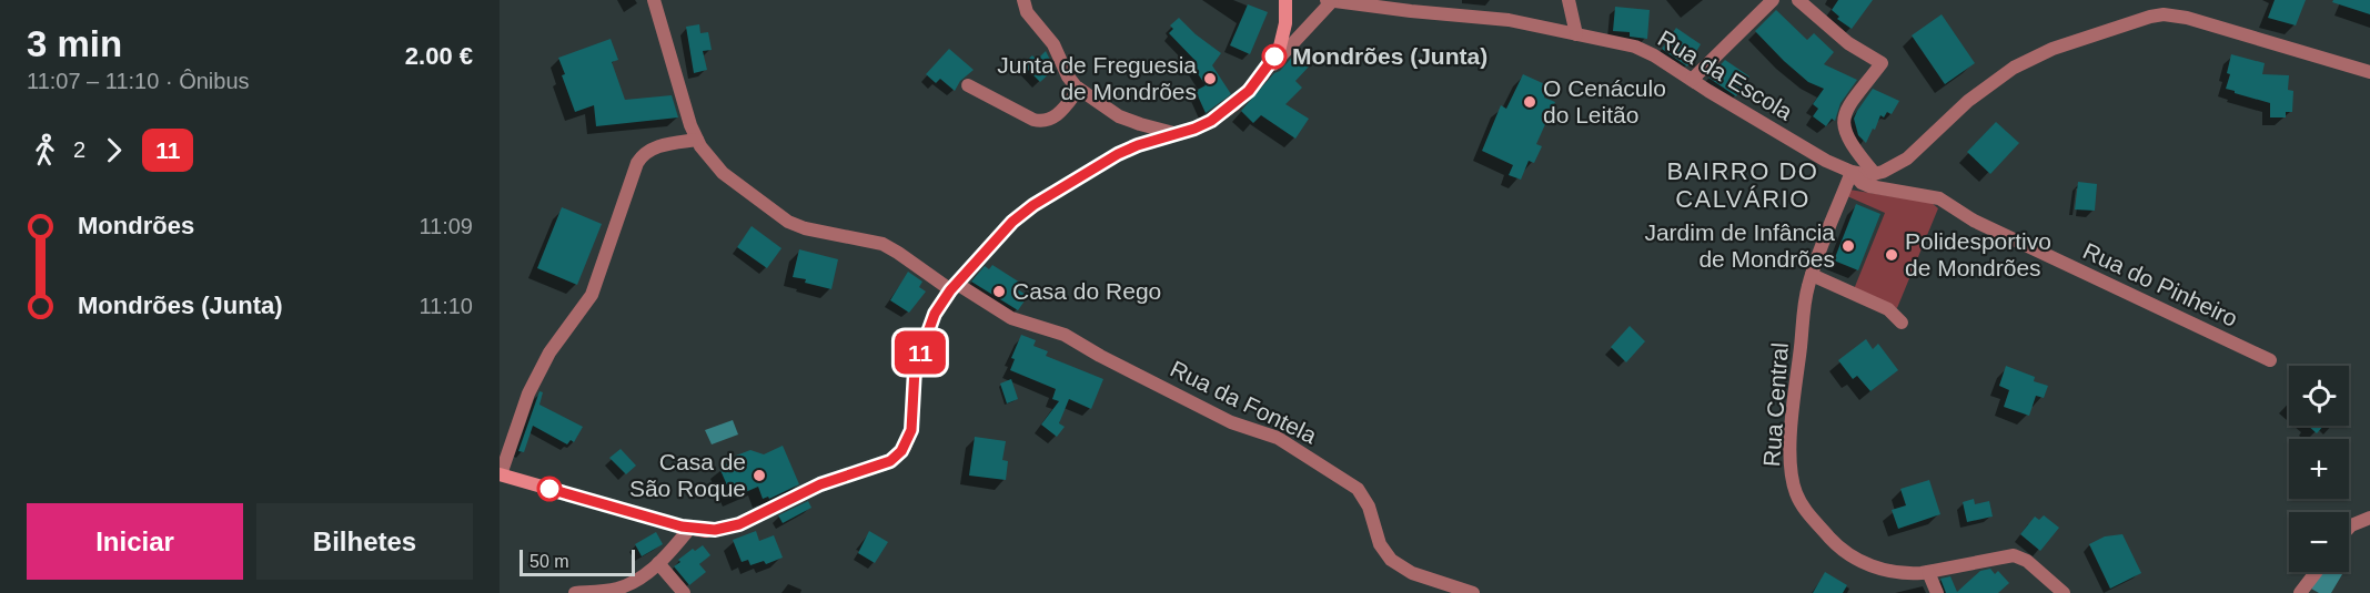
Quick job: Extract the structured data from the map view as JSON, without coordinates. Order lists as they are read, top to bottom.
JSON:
{
  "streets": {
    "street": [
      "Rua da Escola",
      "Rua do Pinheiro",
      "Rua da Fontela",
      "Rua Central"
    ]
  },
  "crossings": [
    ["Rua da Escola", "Rua do Pinheiro"],
    ["Rua da Escola", "Rua Central"],
    ["Rua do Pinheiro", "Rua Central"]
  ],
  "districts": ["BAIRRO DO CALVÁRIO"],
  "places": [
    "Mondrões (Junta)",
    "Junta de Freguesia de Mondrões",
    "O Cenáculo do Leitão",
    "Jardim de Infância de Mondrões",
    "Polidesportivo de Mondrões",
    "Casa do Rego",
    "Casa de São Roque"
  ],
  "lines": ["bus line 11"],
  "scale_bar": "50 m",
  "page": {
    "heading": ["3 min", "11:07 – 11:10 · Ônibus", "2.00 €"],
    "on_map": "11",
    "legs": ["2", "11"],
    "list": [
      {
        "name": "Mondrões",
        "value": "11:09"
      },
      {
        "name": "Mondrões (Junta)",
        "value": "11:10"
      }
    ],
    "map_buttons": ["+", "−"],
    "buttons": ["Iniciar", "Bilhetes"],
    "scale": "50 m"
  }
}
